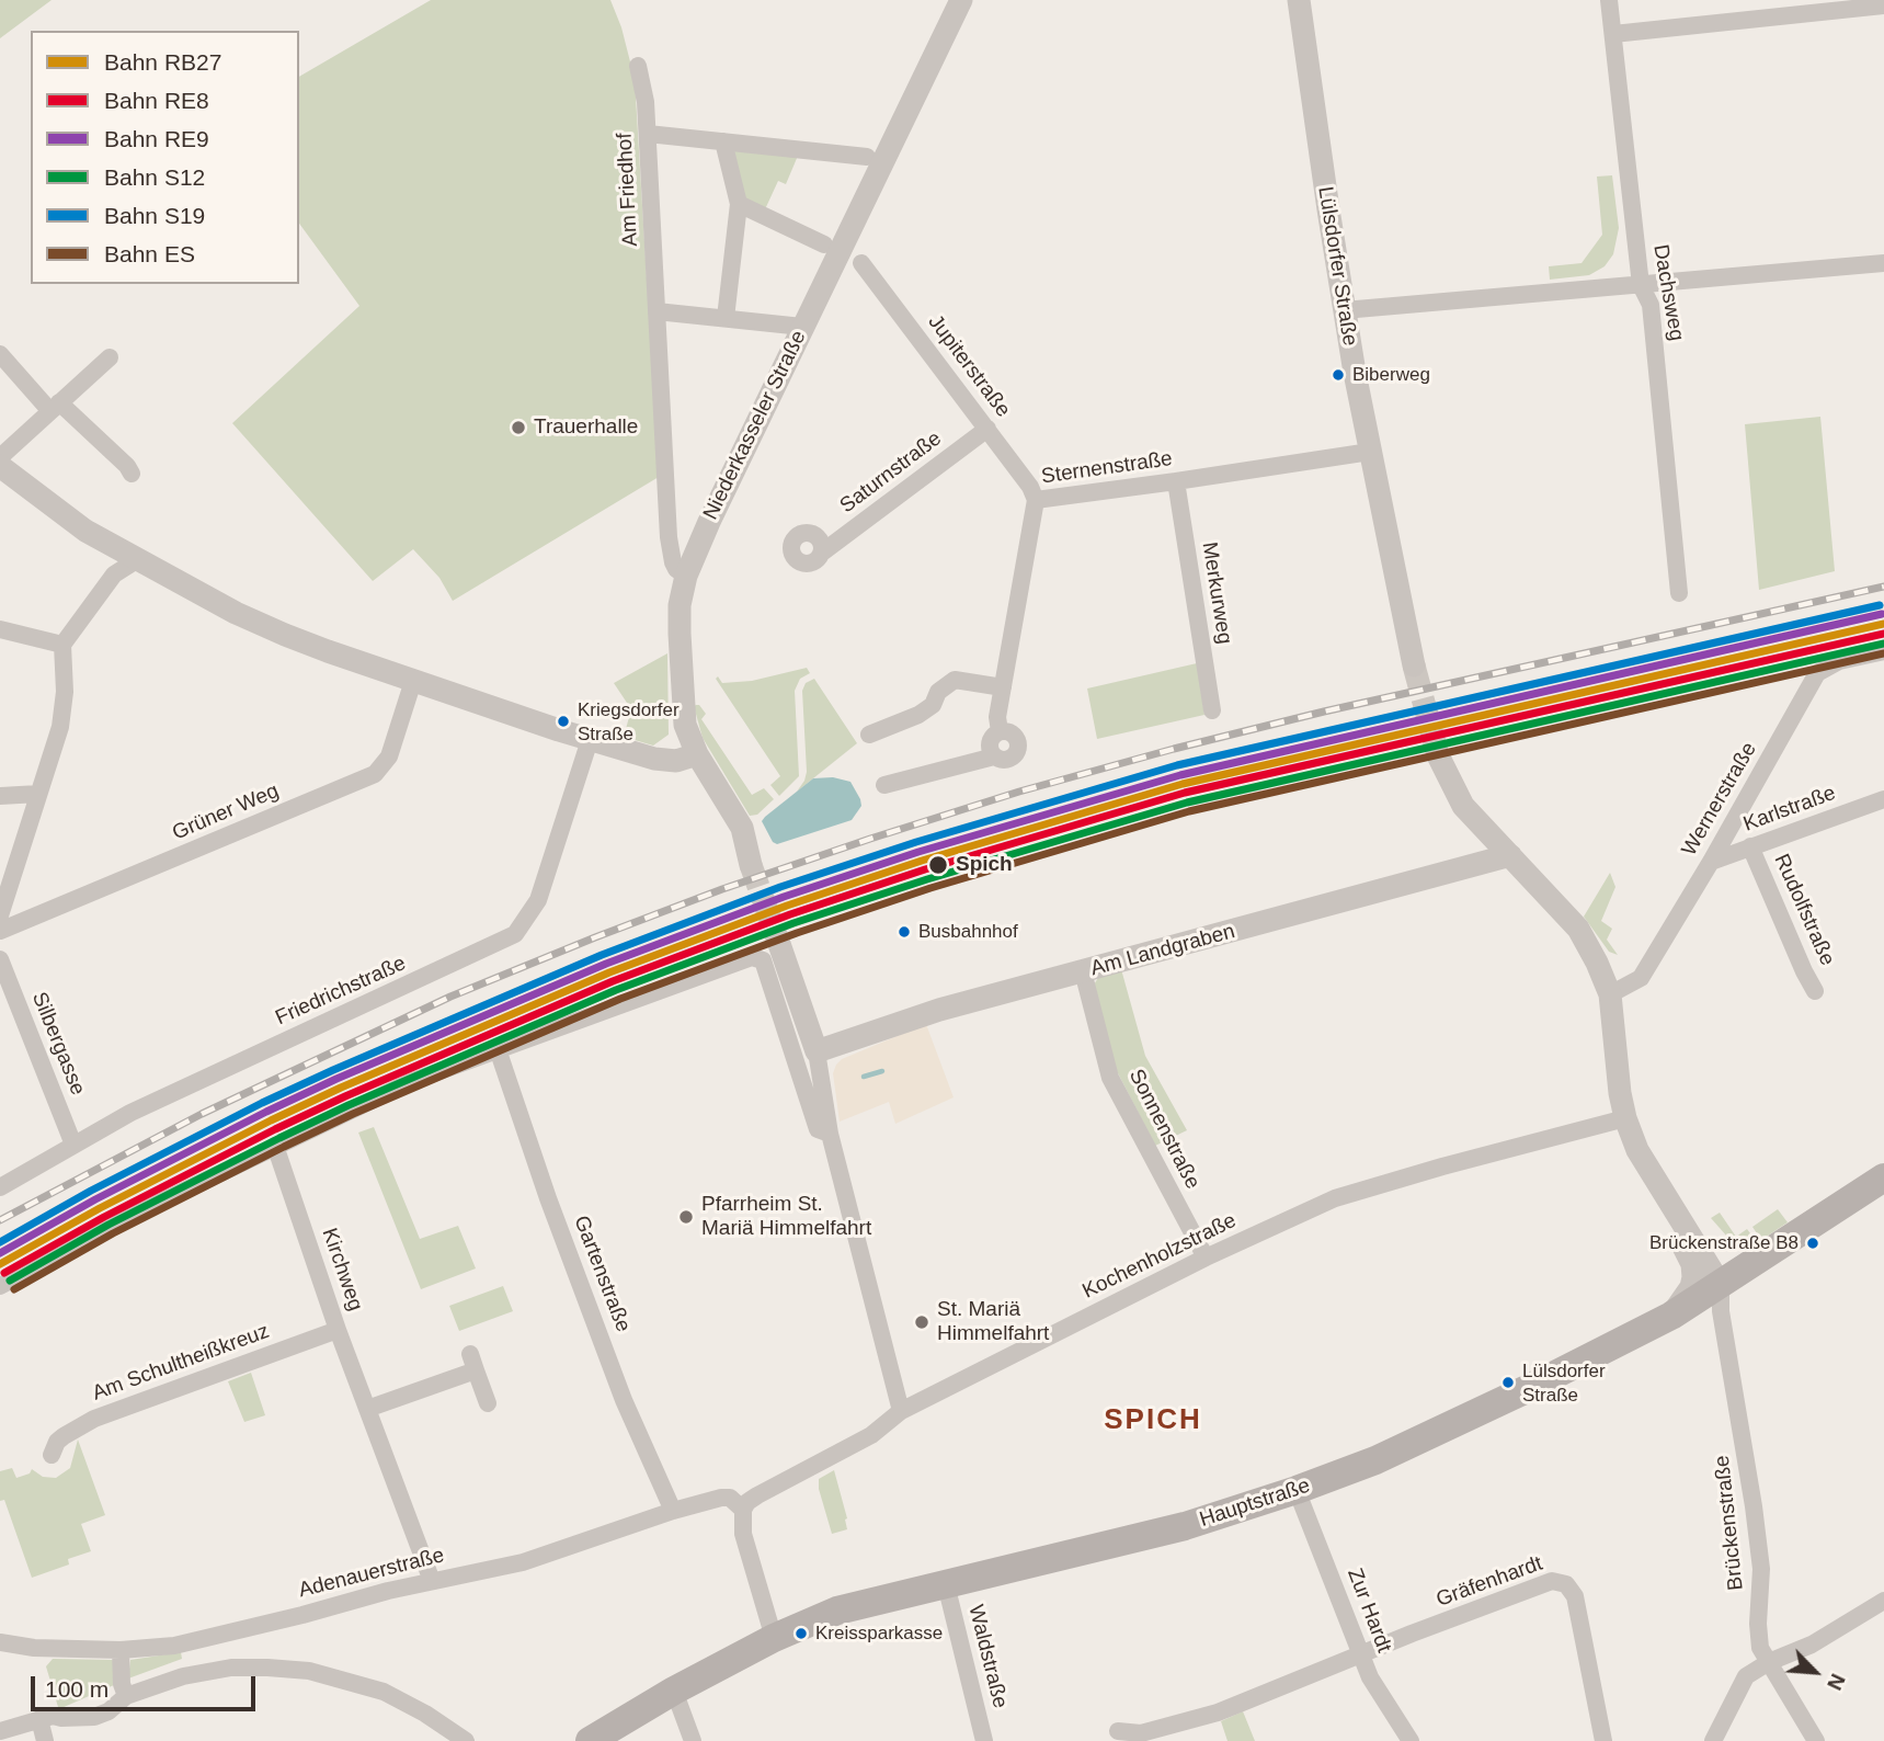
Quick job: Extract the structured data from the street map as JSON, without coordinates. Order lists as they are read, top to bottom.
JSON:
{
  "streets": {
    "main road": ["Hauptstraße"],
    "street": [
      "Am Friedhof",
      "Lülsdorfer Straße",
      "Dachsweg",
      "Jupiterstraße",
      "Niederkasseler Straße",
      "Sternenstraße",
      "Saturnstraße",
      "Merkurweg",
      "Wernerstraße",
      "Karlstraße",
      "Grüner Weg",
      "Rudolfstraße",
      "Am Landgraben",
      "Friedrichstraße",
      "Silbergasse",
      "Sonnenstraße",
      "Kochenholzstraße",
      "Kirchweg",
      "Gartenstraße",
      "Am Schultheißkreuz",
      "Brückenstraße",
      "Adenauerstraße",
      "Gräfenhardt",
      "Zur Hardt",
      "Waldstraße"
    ]
  },
  "crossings": [
    ["Am Friedhof", "Niederkasseler Straße"],
    ["Lülsdorfer Straße", "Sternenstraße"],
    ["Jupiterstraße", "Sternenstraße"],
    ["Jupiterstraße", "Saturnstraße"],
    ["Sternenstraße", "Merkurweg"],
    ["Wernerstraße", "Karlstraße"],
    ["Karlstraße", "Rudolfstraße"],
    ["Am Landgraben", "Sonnenstraße"],
    ["Friedrichstraße", "Silbergasse"],
    ["Sonnenstraße", "Kochenholzstraße"],
    ["Kochenholzstraße", "Adenauerstraße"],
    ["Kirchweg", "Am Schultheißkreuz"],
    ["Kirchweg", "Adenauerstraße"],
    ["Gartenstraße", "Adenauerstraße"],
    ["Hauptstraße", "Brückenstraße"],
    ["Hauptstraße", "Zur Hardt"],
    ["Hauptstraße", "Waldstraße"],
    ["Gräfenhardt", "Zur Hardt"]
  ],
  "districts": ["SPICH"],
  "places": [
    "Biberweg",
    "Trauerhalle",
    "Kriegsdorfer Straße",
    "Spich",
    "Busbahnhof",
    "Pfarrheim St. Mariä Himmelfahrt",
    "Brückenstraße B8",
    "St. Mariä Himmelfahrt",
    "Lülsdorfer Straße",
    "Kreissparkasse"
  ],
  "lines": [
    "rail line S19",
    "rail line RE9",
    "rail line RB27",
    "rail line RE8",
    "rail line S12",
    "rail line ES"
  ],
  "legend": [
    "Bahn RB27",
    "Bahn RE8",
    "Bahn RE9",
    "Bahn S12",
    "Bahn S19",
    "Bahn ES"
  ],
  "scale_bar": "100 m",
  "north": "bottom right"
}
